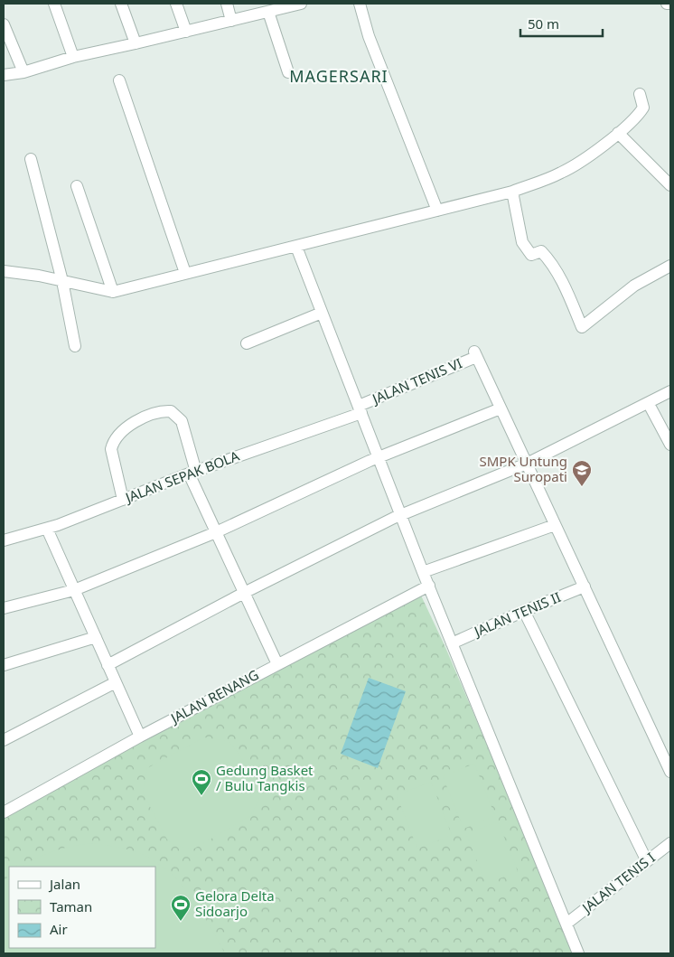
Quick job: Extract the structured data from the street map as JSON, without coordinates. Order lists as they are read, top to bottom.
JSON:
{
  "streets": {
    "street": [
      "JALAN TENIS VI",
      "JALAN SEPAK BOLA",
      "JALAN TENIS II",
      "JALAN RENANG",
      "JALAN TENIS I"
    ]
  },
  "crossings": [
    ["JALAN TENIS VI", "JALAN SEPAK BOLA"]
  ],
  "districts": ["MAGERSARI"],
  "places": {
    "school or university": ["SMPK Untung Suropati"],
    "sports": ["Gedung Basket / Bulu Tangkis", "Gelora Delta Sidoarjo"]
  },
  "legend": ["Jalan", "Taman", "Air"],
  "scale_bar": "50 m"
}
